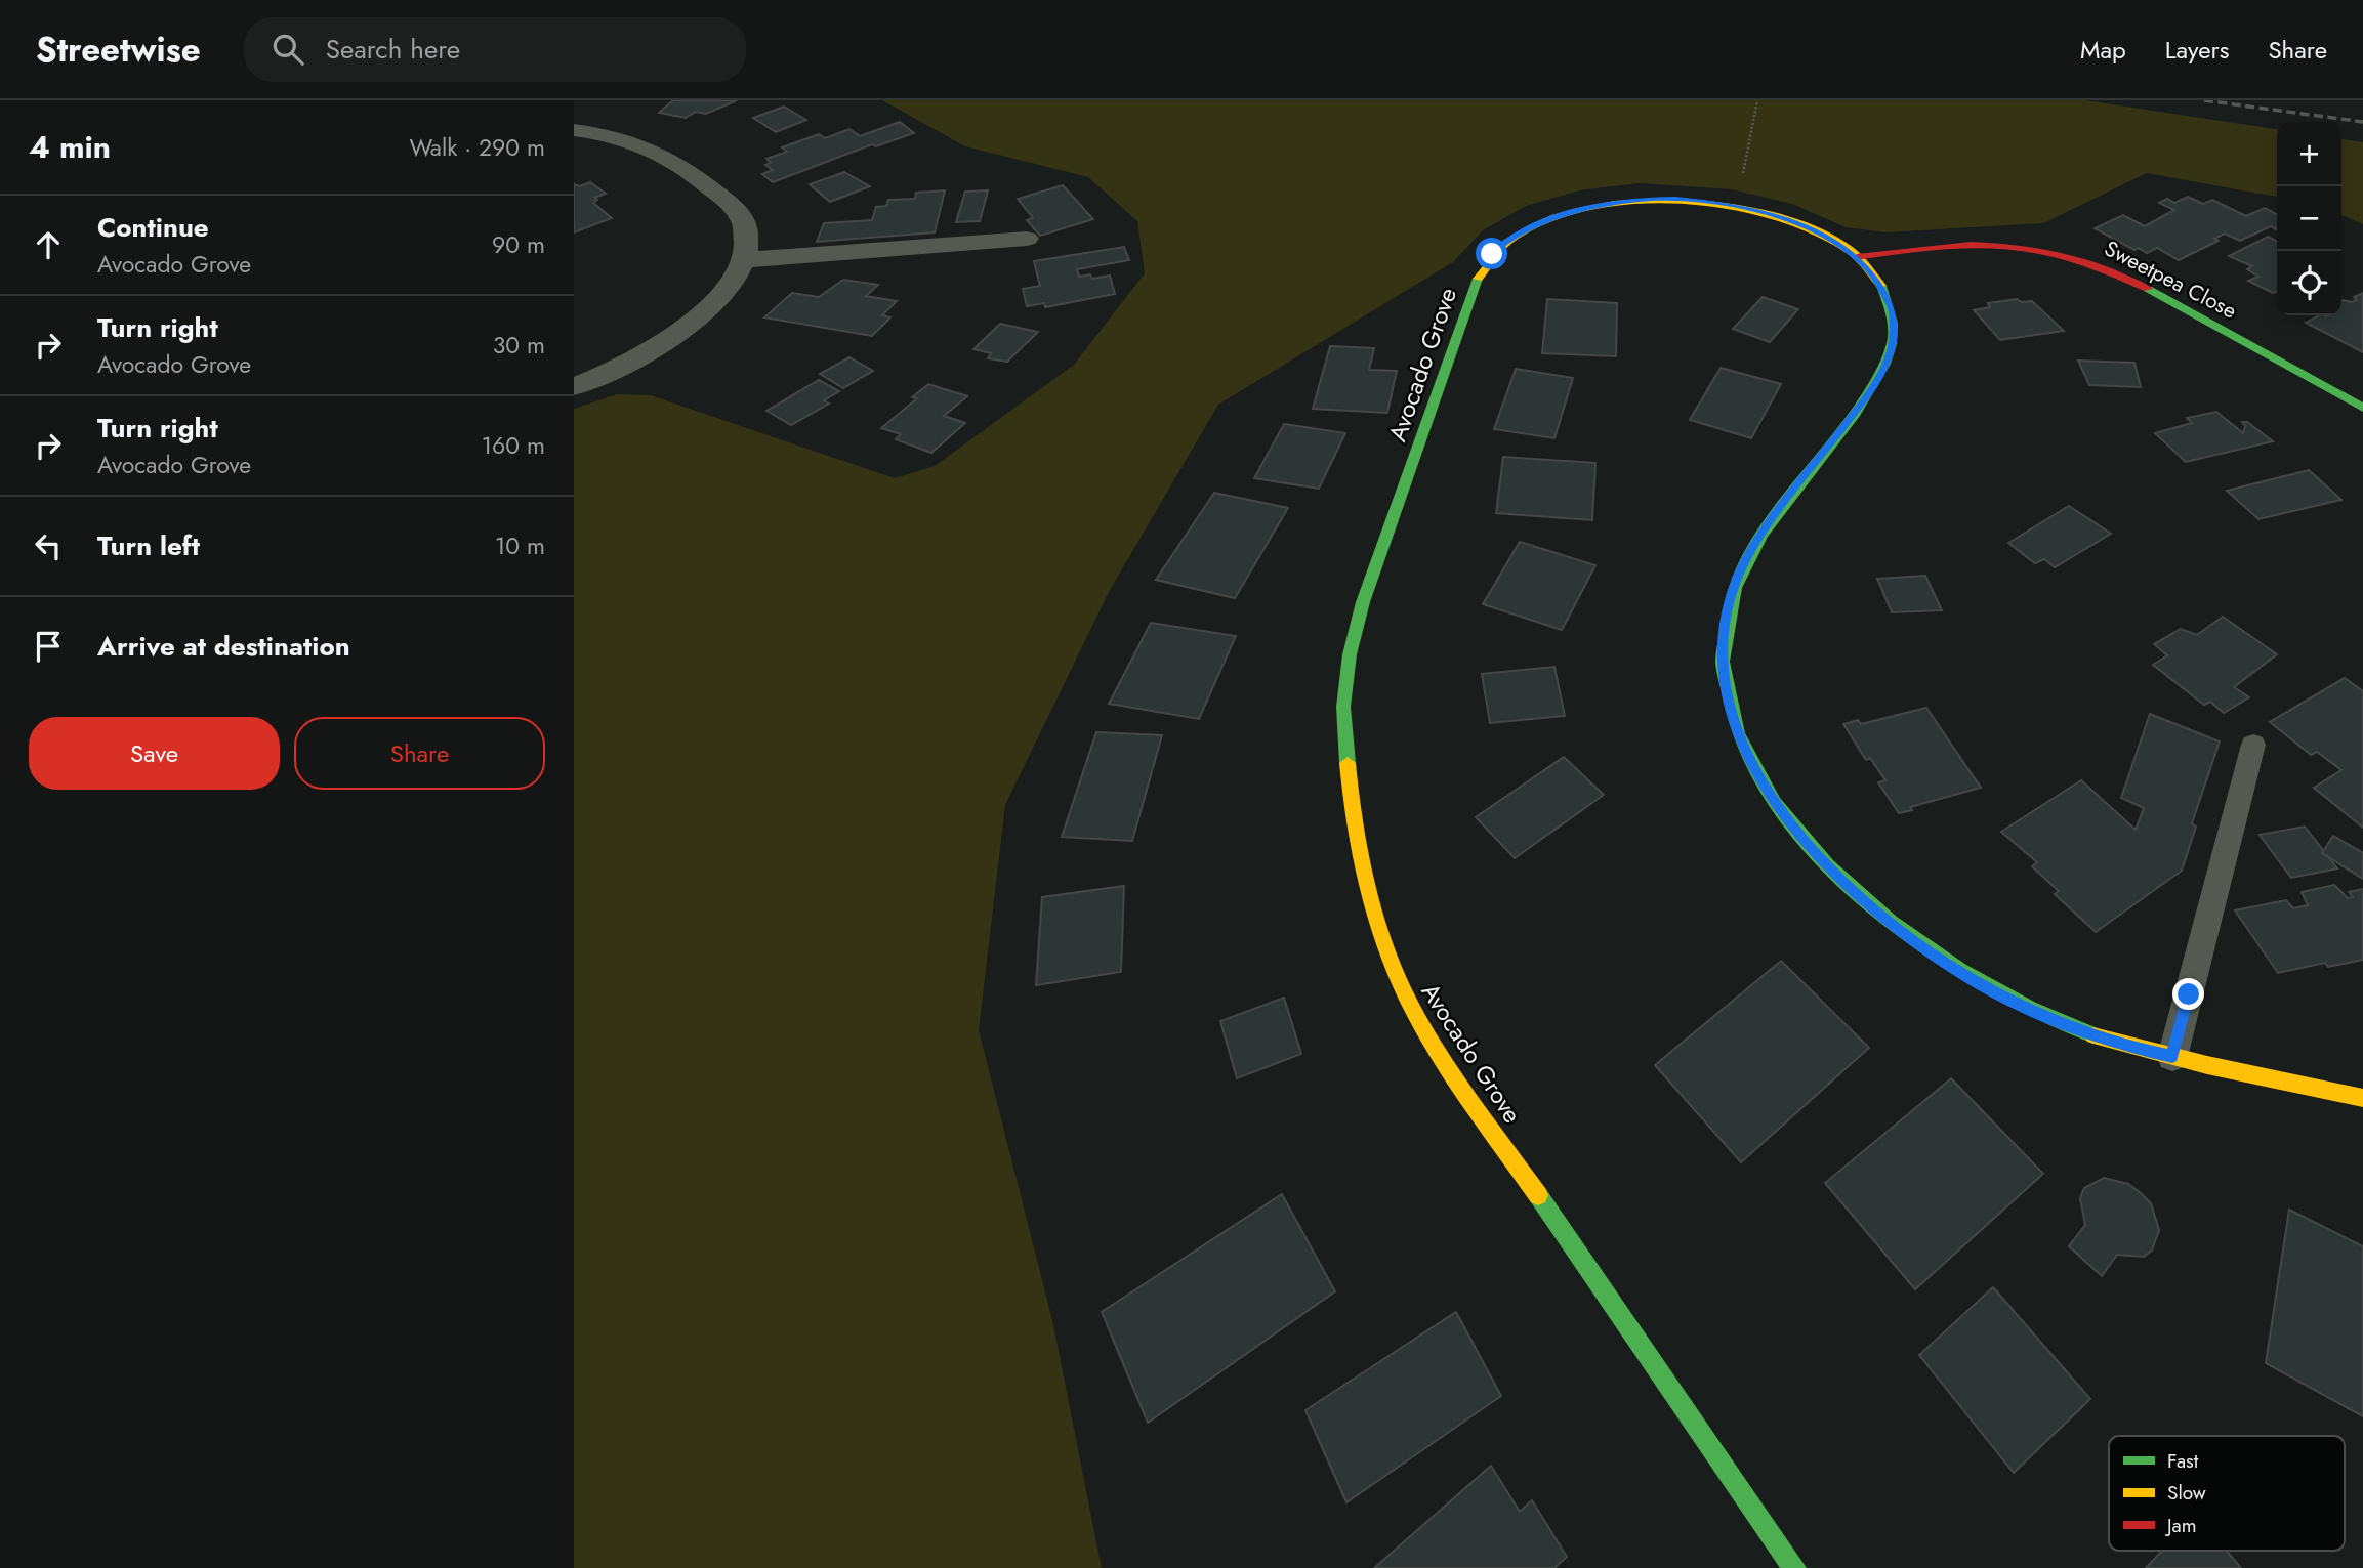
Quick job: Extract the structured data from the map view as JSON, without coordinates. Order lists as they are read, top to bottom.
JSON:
{
  "streets": {
    "street": ["Sweetpea Close", "Avocado Grove"]
  },
  "crossings": [
    ["Sweetpea Close", "Avocado Grove"]
  ],
  "legend": ["Fast", "Slow", "Jam"],
  "page": {
    "header": "Streetwise",
    "search": "Search here",
    "nav": ["Map", "Layers", "Share"],
    "heading": ["4 min", "Walk · 290 m"],
    "map_buttons": ["+", "−"],
    "list": [
      ["Continue", "Avocado Grove", "90 m"],
      ["Turn right", "Avocado Grove", "30 m"],
      ["Turn right", "Avocado Grove", "160 m"],
      ["Turn left", "10 m"],
      "Arrive at destination"
    ],
    "buttons": ["Save", "Share"]
  }
}
